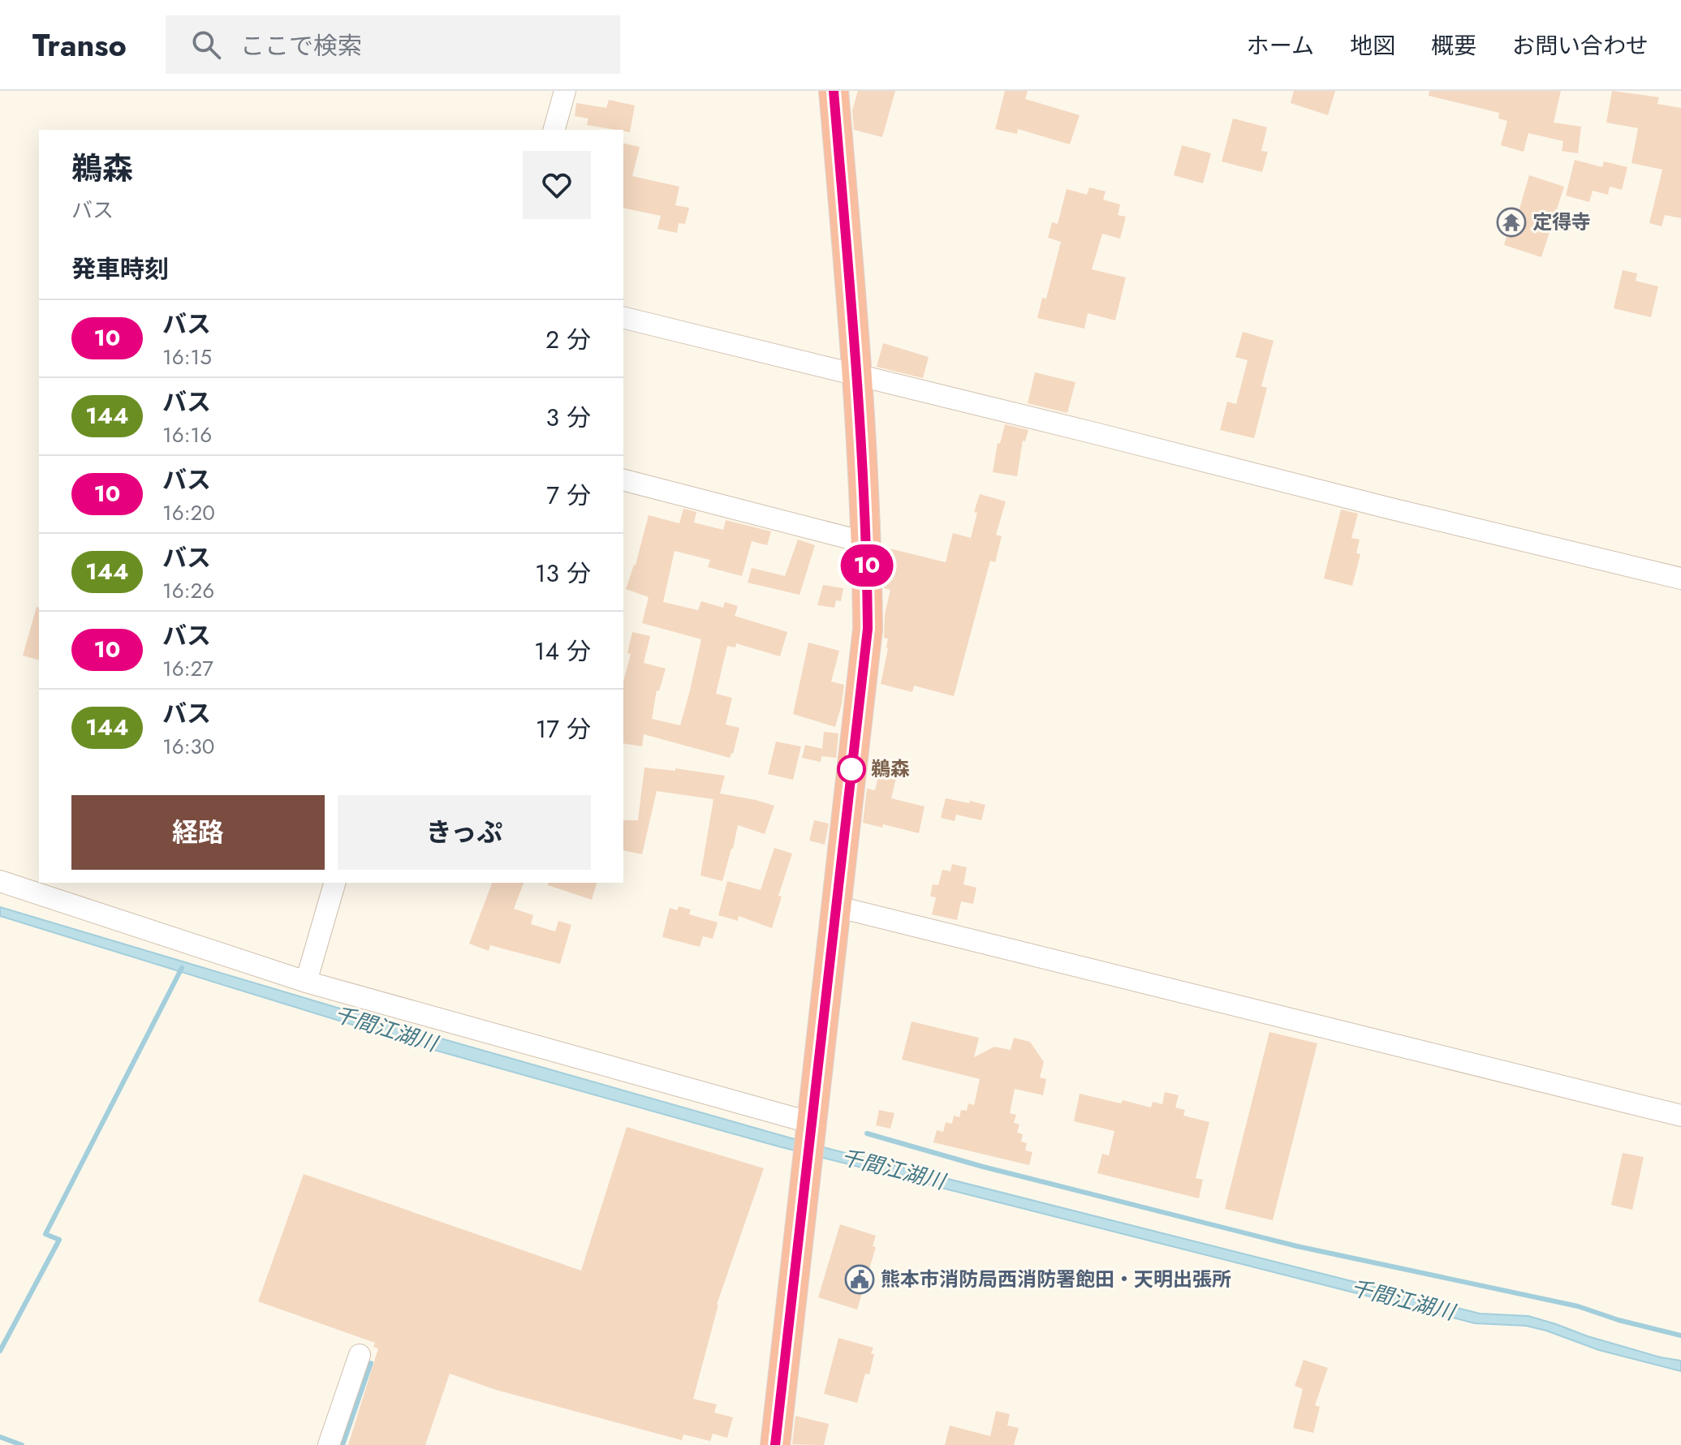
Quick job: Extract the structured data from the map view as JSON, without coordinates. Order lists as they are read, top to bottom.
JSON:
{
  "water": ["千間江湖川"],
  "places": {
    "temple": ["定得寺"],
    "other": ["鵜森"],
    "public building": ["熊本市消防局西消防署飽田・天明出張所"]
  },
  "lines": ["bus line 10"],
  "page": {
    "header": "Transo",
    "search": "ここで検索",
    "nav": [
      "ホーム",
      "地図",
      "概要",
      "お問い合わせ"
    ],
    "on_map": "10",
    "heading": [
      ["鵜森", "バス"],
      "発車時刻"
    ],
    "list": [
      {
        "mark": "10",
        "name": "バス",
        "note": "16:15",
        "value": "2 分"
      },
      {
        "mark": "144",
        "name": "バス",
        "note": "16:16",
        "value": "3 分"
      },
      {
        "mark": "10",
        "name": "バス",
        "note": "16:20",
        "value": "7 分"
      },
      {
        "mark": "144",
        "name": "バス",
        "note": "16:26",
        "value": "13 分"
      },
      {
        "mark": "10",
        "name": "バス",
        "note": "16:27",
        "value": "14 分"
      },
      {
        "mark": "144",
        "name": "バス",
        "note": "16:30",
        "value": "17 分"
      }
    ],
    "buttons": ["経路", "きっぷ"]
  }
}
